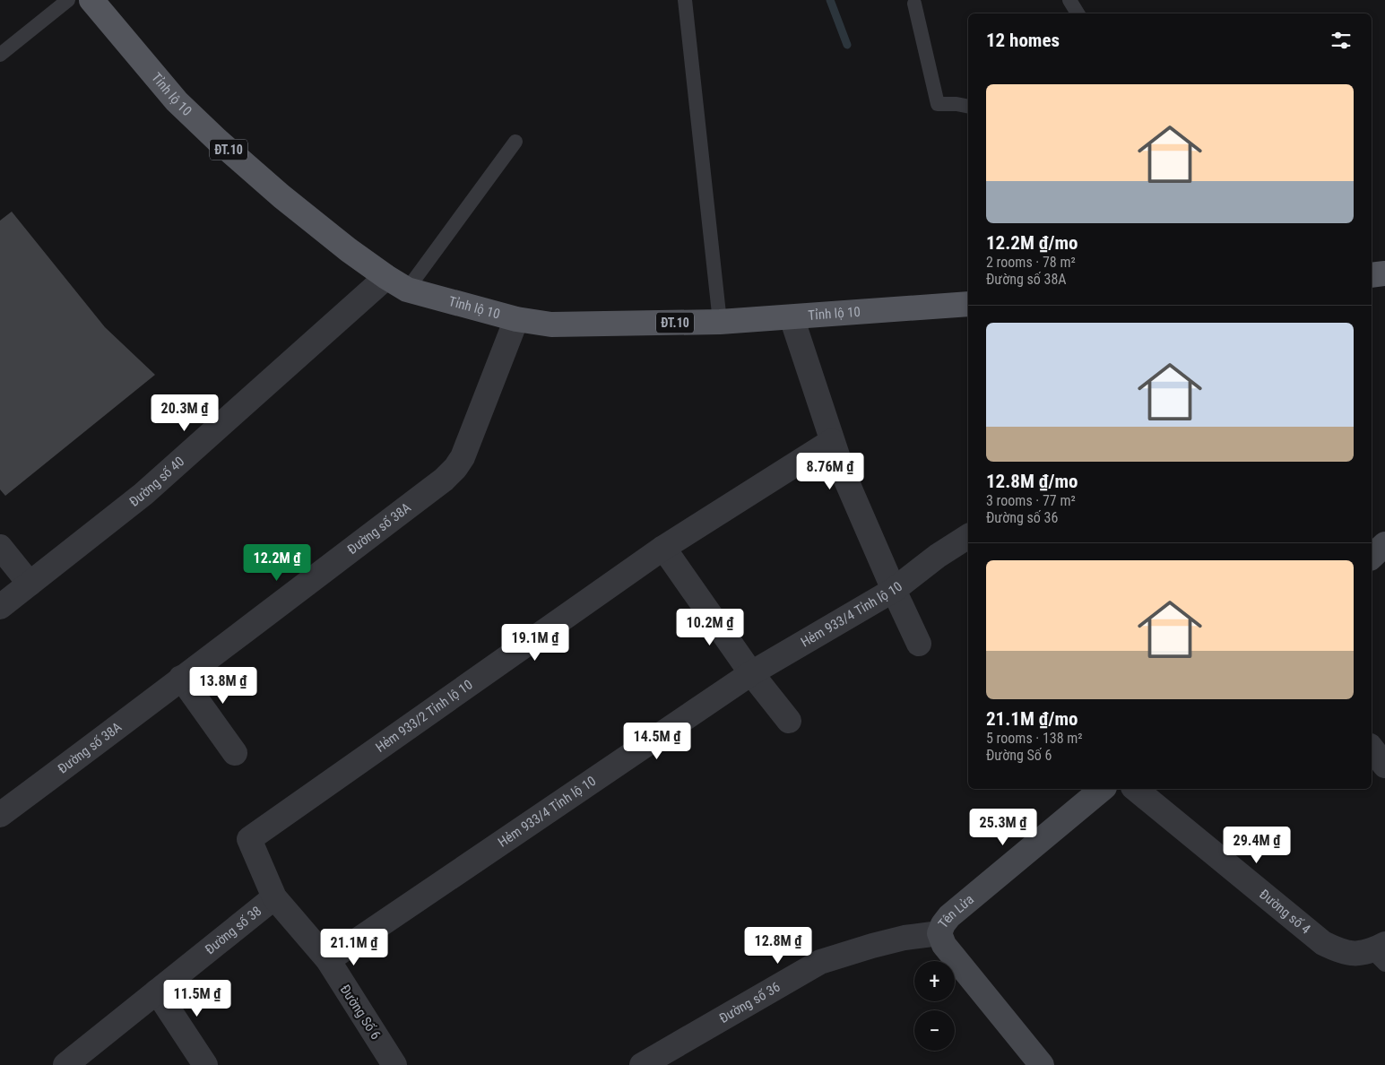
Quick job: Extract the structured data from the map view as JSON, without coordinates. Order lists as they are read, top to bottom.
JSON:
{
  "streets": {
    "main road": ["Tỉnh lộ 10", "ĐT.10"],
    "street": [
      "Đường số 40",
      "Đường số 38A",
      "Hẻm 933/4 Tỉnh lộ 10",
      "Hẻm 933/2 Tỉnh lộ 10",
      "Đường số 4",
      "Tên Lửa",
      "Đường số 38",
      "Đường số 36",
      "Đường Số 6"
    ]
  },
  "crossings": [
    ["Tỉnh lộ 10", "Đường số 40"],
    ["Tỉnh lộ 10", "Đường số 38A"],
    ["Hẻm 933/4 Tỉnh lộ 10", "Đường Số 6"],
    ["Hẻm 933/2 Tỉnh lộ 10", "Đường số 38"],
    ["Hẻm 933/2 Tỉnh lộ 10", "Đường Số 6"],
    ["Tên Lửa", "Đường số 36"],
    ["Đường số 38", "Đường Số 6"]
  ],
  "page": {
    "heading": "12 homes",
    "list": [
      {
        "name": "12.2M ₫/mo",
        "note": "2 rooms · 78 m² · Đường số 38A"
      },
      {
        "name": "12.8M ₫/mo",
        "note": "3 rooms · 77 m² · Đường số 36"
      },
      {
        "name": "21.1M ₫/mo",
        "note": "5 rooms · 138 m² · Đường Số 6"
      }
    ],
    "price": [
      "20.3M ₫",
      "8.76M ₫",
      "12.2M ₫",
      "10.2M ₫",
      "19.1M ₫",
      "13.8M ₫",
      "14.5M ₫",
      "25.3M ₫",
      "29.4M ₫",
      "12.8M ₫",
      "21.1M ₫",
      "11.5M ₫"
    ],
    "map_buttons": ["+", "−"]
  }
}
